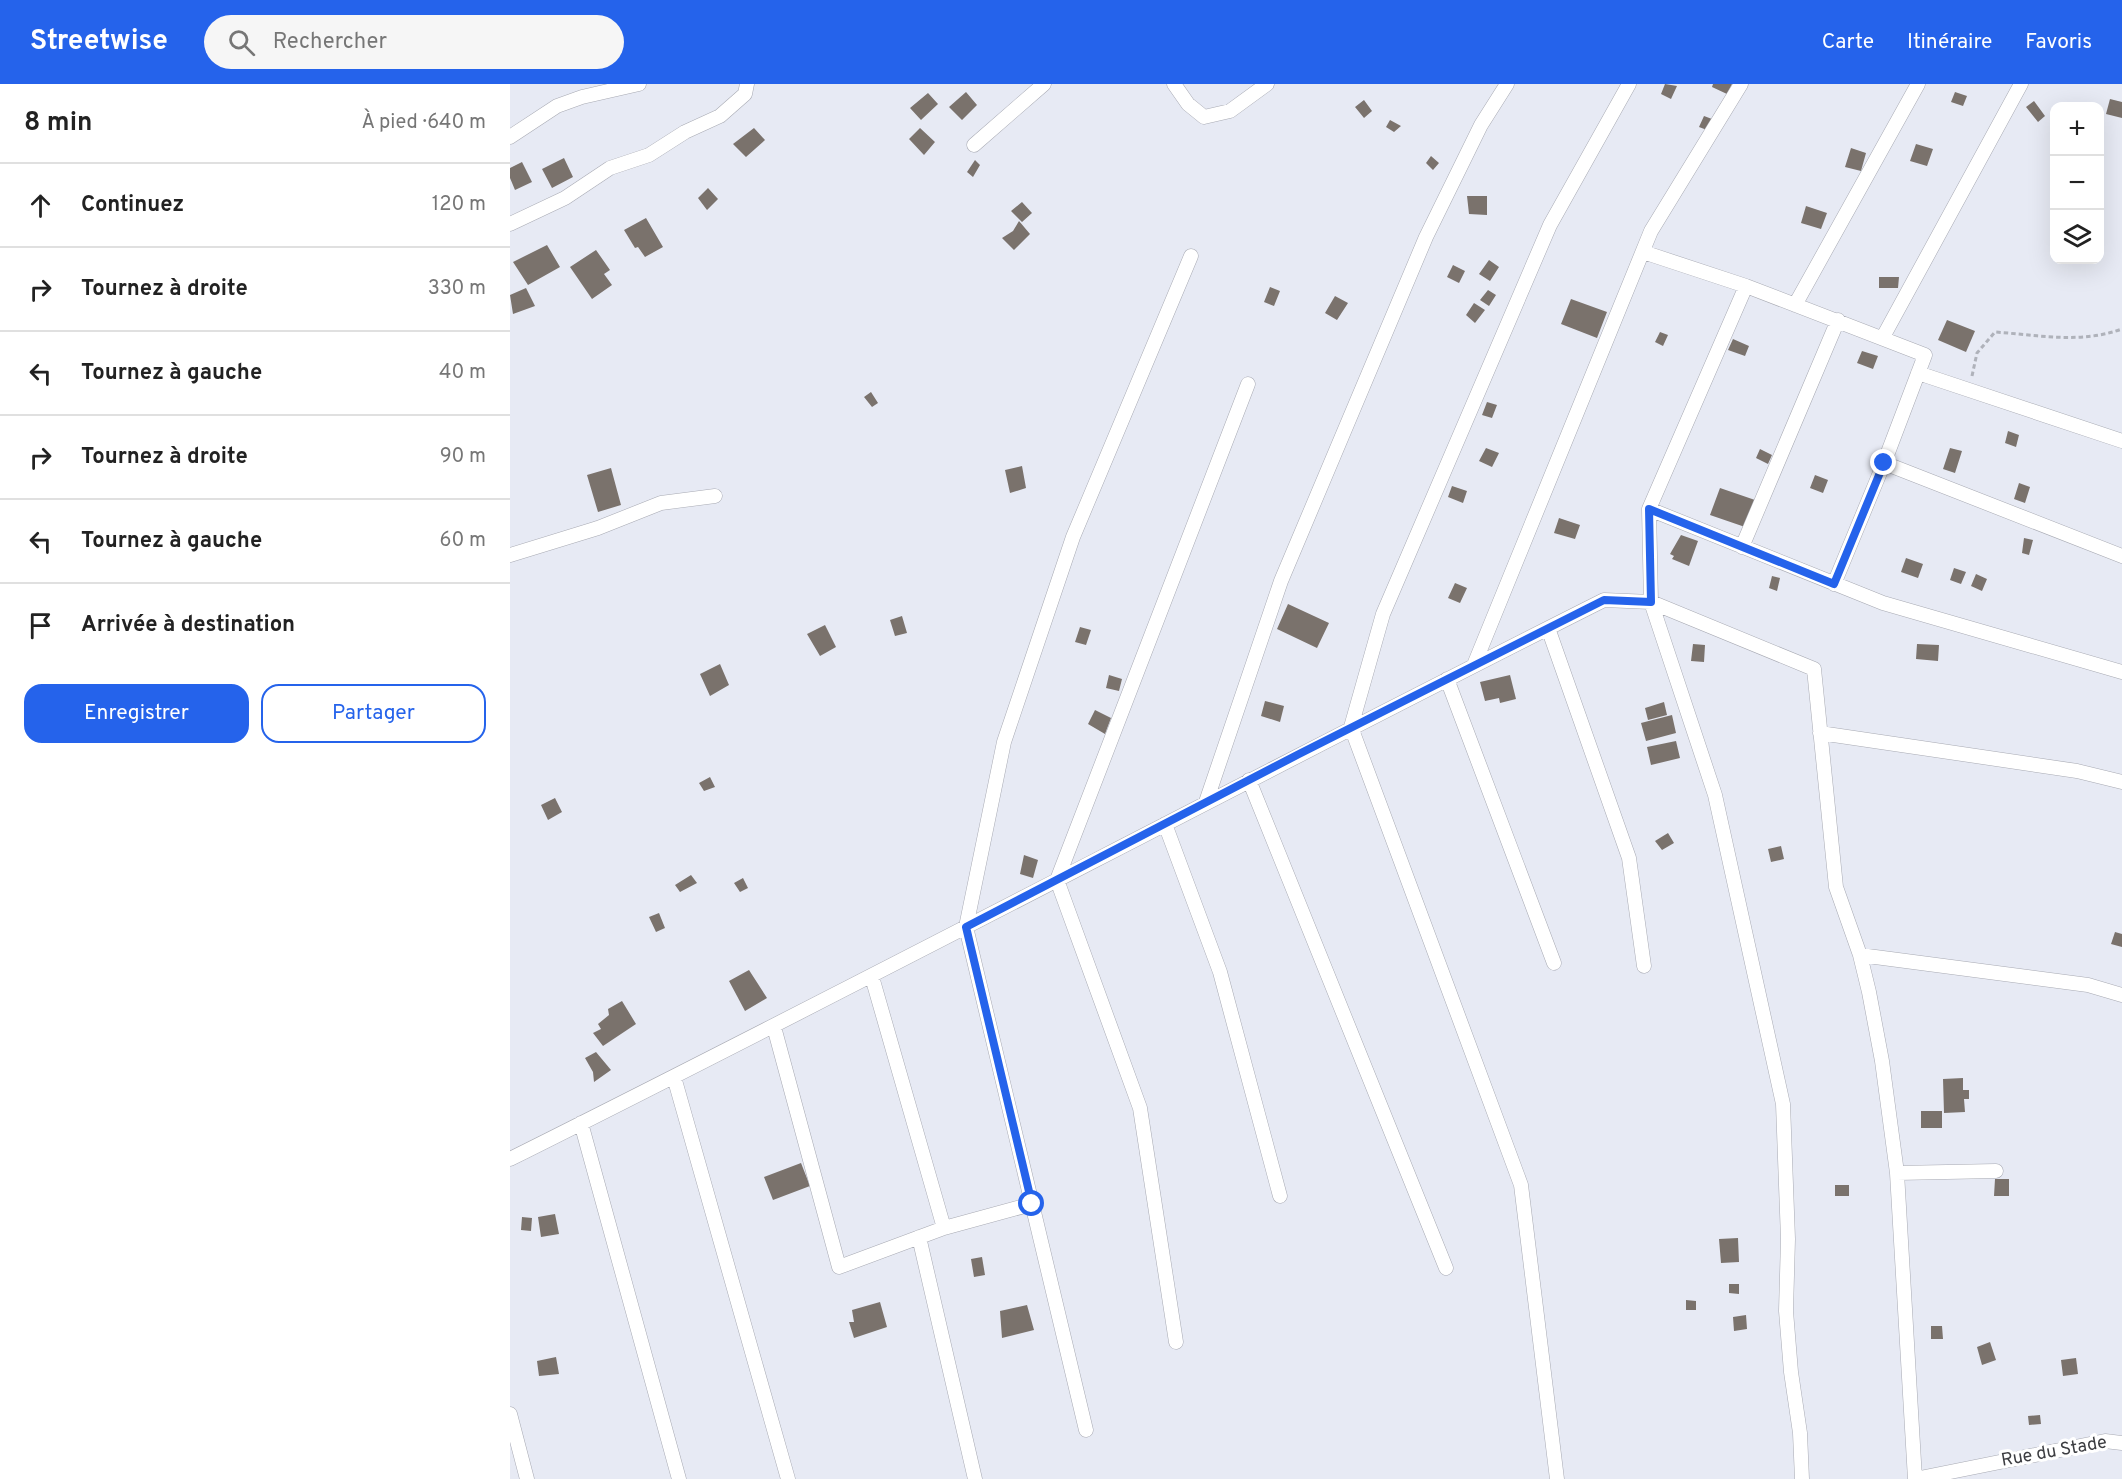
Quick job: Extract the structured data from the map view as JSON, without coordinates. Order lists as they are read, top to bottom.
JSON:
{
  "streets": {
    "street": ["Rue du Stade"]
  },
  "page": {
    "header": "Streetwise",
    "search": "Rechercher",
    "nav": ["Carte", "Itinéraire", "Favoris"],
    "heading": ["8 min", "À pied · 640 m"],
    "map_buttons": ["+", "−"],
    "list": [
      ["Continuez", "120 m"],
      ["Tournez à droite", "330 m"],
      ["Tournez à gauche", "40 m"],
      ["Tournez à droite", "90 m"],
      ["Tournez à gauche", "60 m"],
      "Arrivée à destination"
    ],
    "buttons": ["Enregistrer", "Partager"]
  }
}
